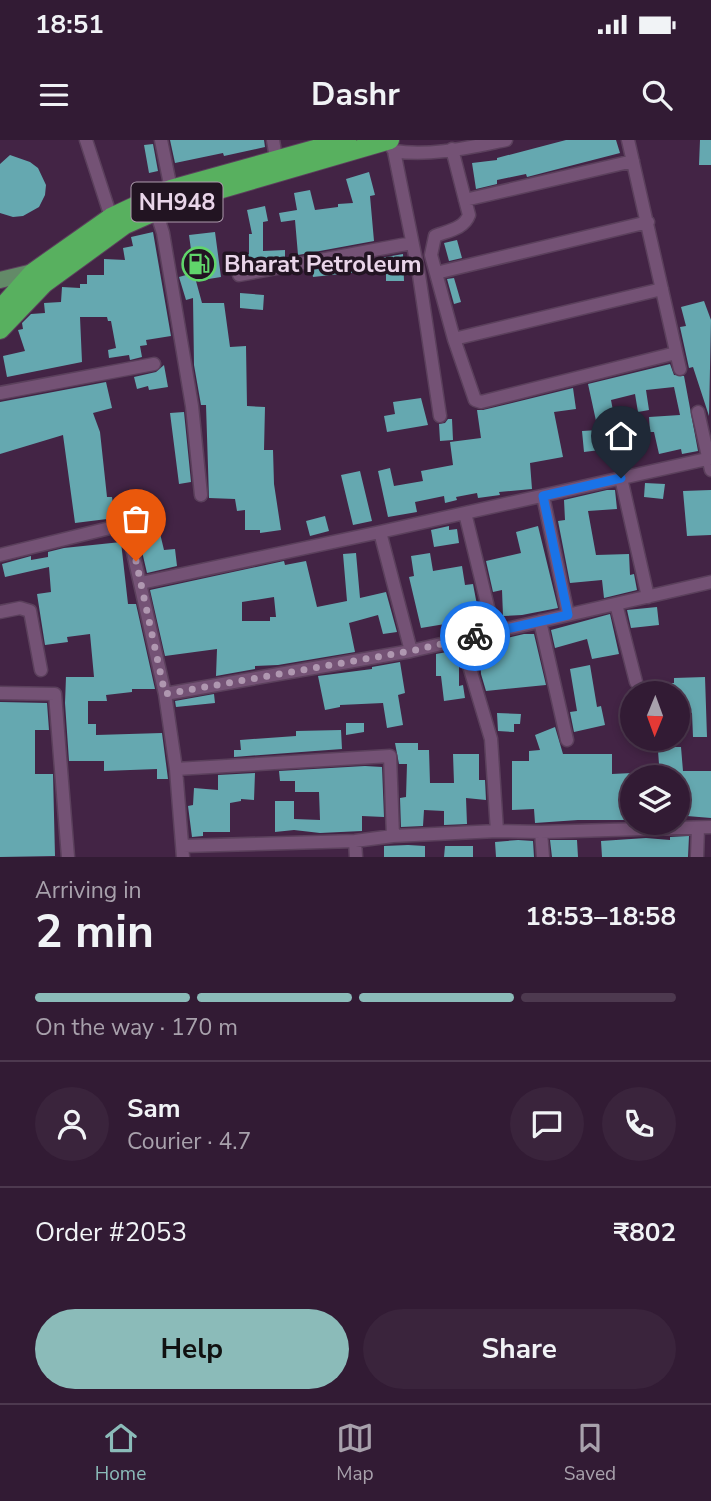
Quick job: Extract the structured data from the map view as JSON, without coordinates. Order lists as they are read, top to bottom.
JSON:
{
  "streets": {
    "highway": ["NH948"]
  },
  "places": {
    "fuel station": ["Bharat Petroleum"]
  },
  "north": "bottom",
  "page": {
    "status": "18:51",
    "header": "Dashr",
    "heading": ["2 min", "Arriving in", "18:53–18:58"],
    "panel": [
      "Sam",
      "Courier · 4.7",
      "Order #2053",
      "₹802"
    ],
    "bar": "On the way · 170 m",
    "buttons": ["Help", "Share"],
    "tabs": ["Home", "Map", "Saved"]
  }
}
